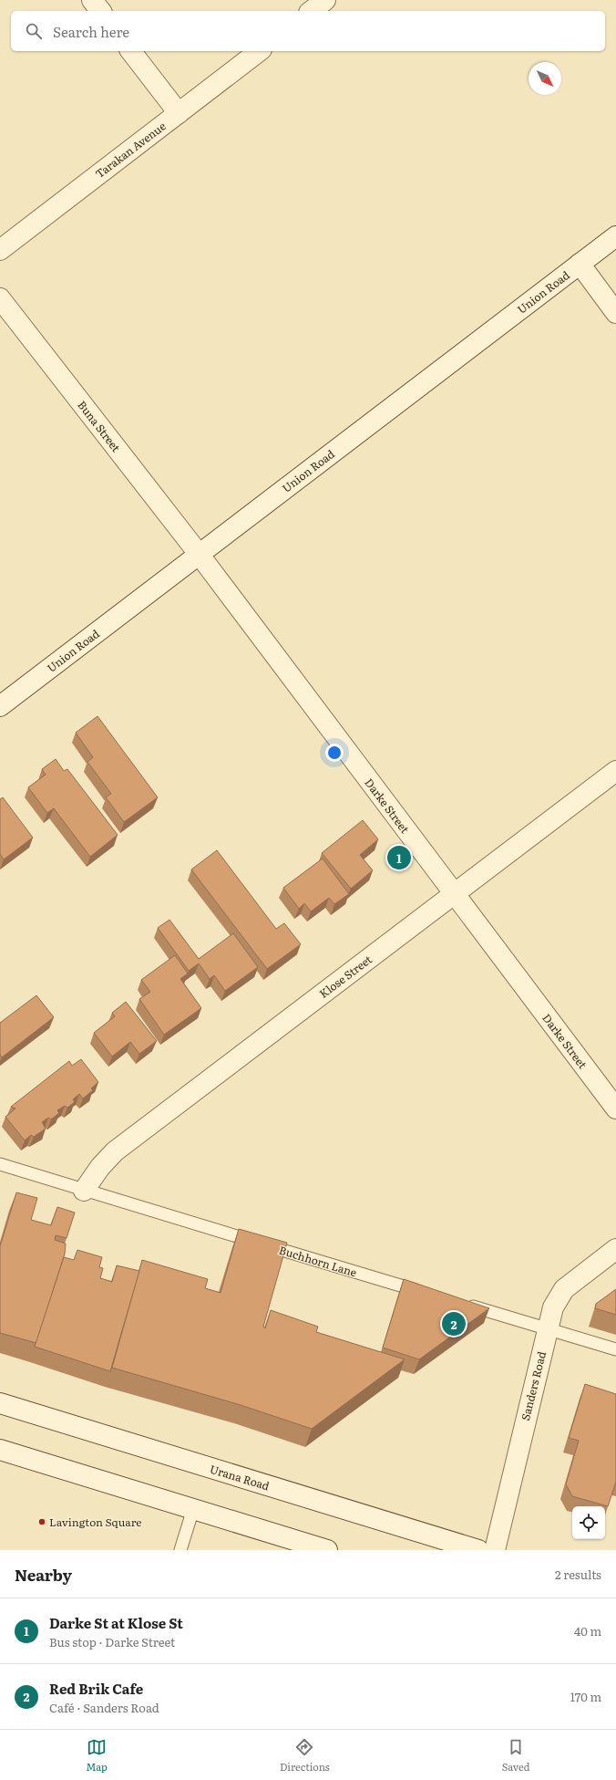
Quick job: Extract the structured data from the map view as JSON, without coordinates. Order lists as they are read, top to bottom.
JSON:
{
  "streets": {
    "street": [
      "Tarakan Avenue",
      "Union Road",
      "Buna Street",
      "Darke Street",
      "Klose Street",
      "Sanders Road",
      "Urana Road"
    ],
    "lane": ["Buchhorn Lane"]
  },
  "crossings": [
    ["Union Road", "Buna Street"],
    ["Union Road", "Darke Street"],
    ["Buna Street", "Darke Street"],
    ["Darke Street", "Klose Street"],
    ["Klose Street", "Buchhorn Lane"]
  ],
  "places": ["Lavington Square"],
  "north": "bottom right",
  "page": {
    "search": "Search here",
    "pins": ["1", "2"],
    "heading": ["Nearby", "2 results"],
    "list": [
      {
        "mark": "1",
        "name": "Darke St at Klose St",
        "note": "Bus stop · Darke Street",
        "value": "40 m"
      },
      {
        "mark": "2",
        "name": "Red Brik Cafe",
        "note": "Café · Sanders Road",
        "value": "170 m"
      }
    ],
    "nav": ["Map", "Directions", "Saved"]
  }
}
